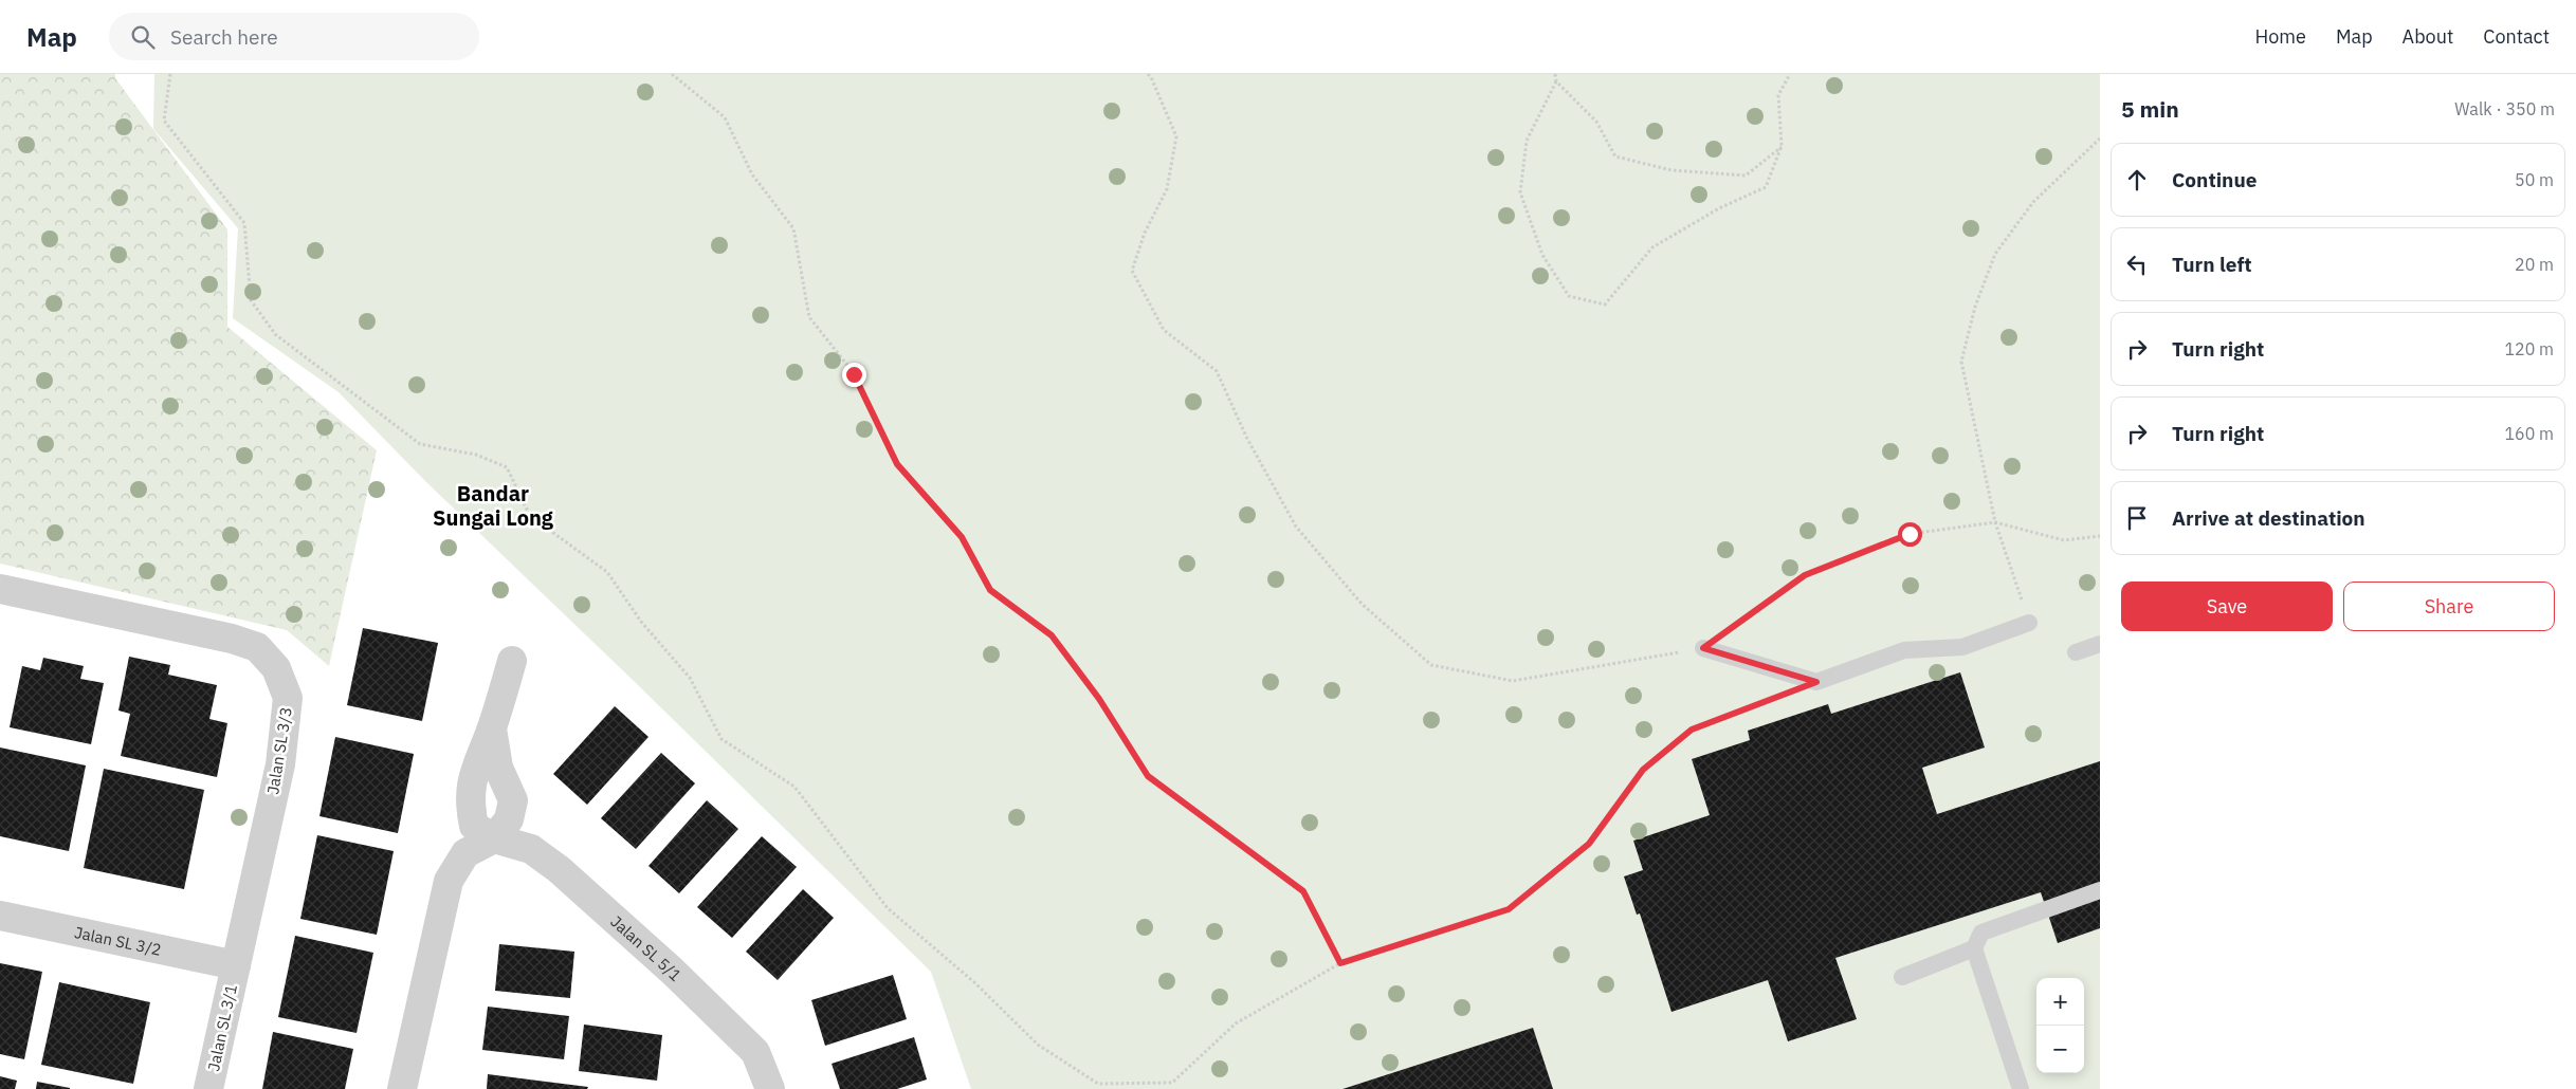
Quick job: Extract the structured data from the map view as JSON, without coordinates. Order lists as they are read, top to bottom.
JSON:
{
  "streets": {
    "street": [
      "Jalan SL 3/3",
      "Jalan SL 3/2",
      "Jalan SL 5/1",
      "Jalan SL 3/1"
    ]
  },
  "crossings": [
    ["Jalan SL 3/3", "Jalan SL 3/2"],
    ["Jalan SL 3/3", "Jalan SL 3/1"],
    ["Jalan SL 3/2", "Jalan SL 3/1"]
  ],
  "districts": ["Bandar Sungai Long"],
  "page": {
    "header": "Map",
    "search": "Search here",
    "nav": [
      "Home",
      "Map",
      "About",
      "Contact"
    ],
    "heading": ["5 min", "Walk · 350 m"],
    "list": [
      ["Continue", "50 m"],
      ["Turn left", "20 m"],
      ["Turn right", "120 m"],
      ["Turn right", "160 m"],
      "Arrive at destination"
    ],
    "buttons": ["Save", "Share"],
    "map_buttons": ["+", "−"]
  }
}
